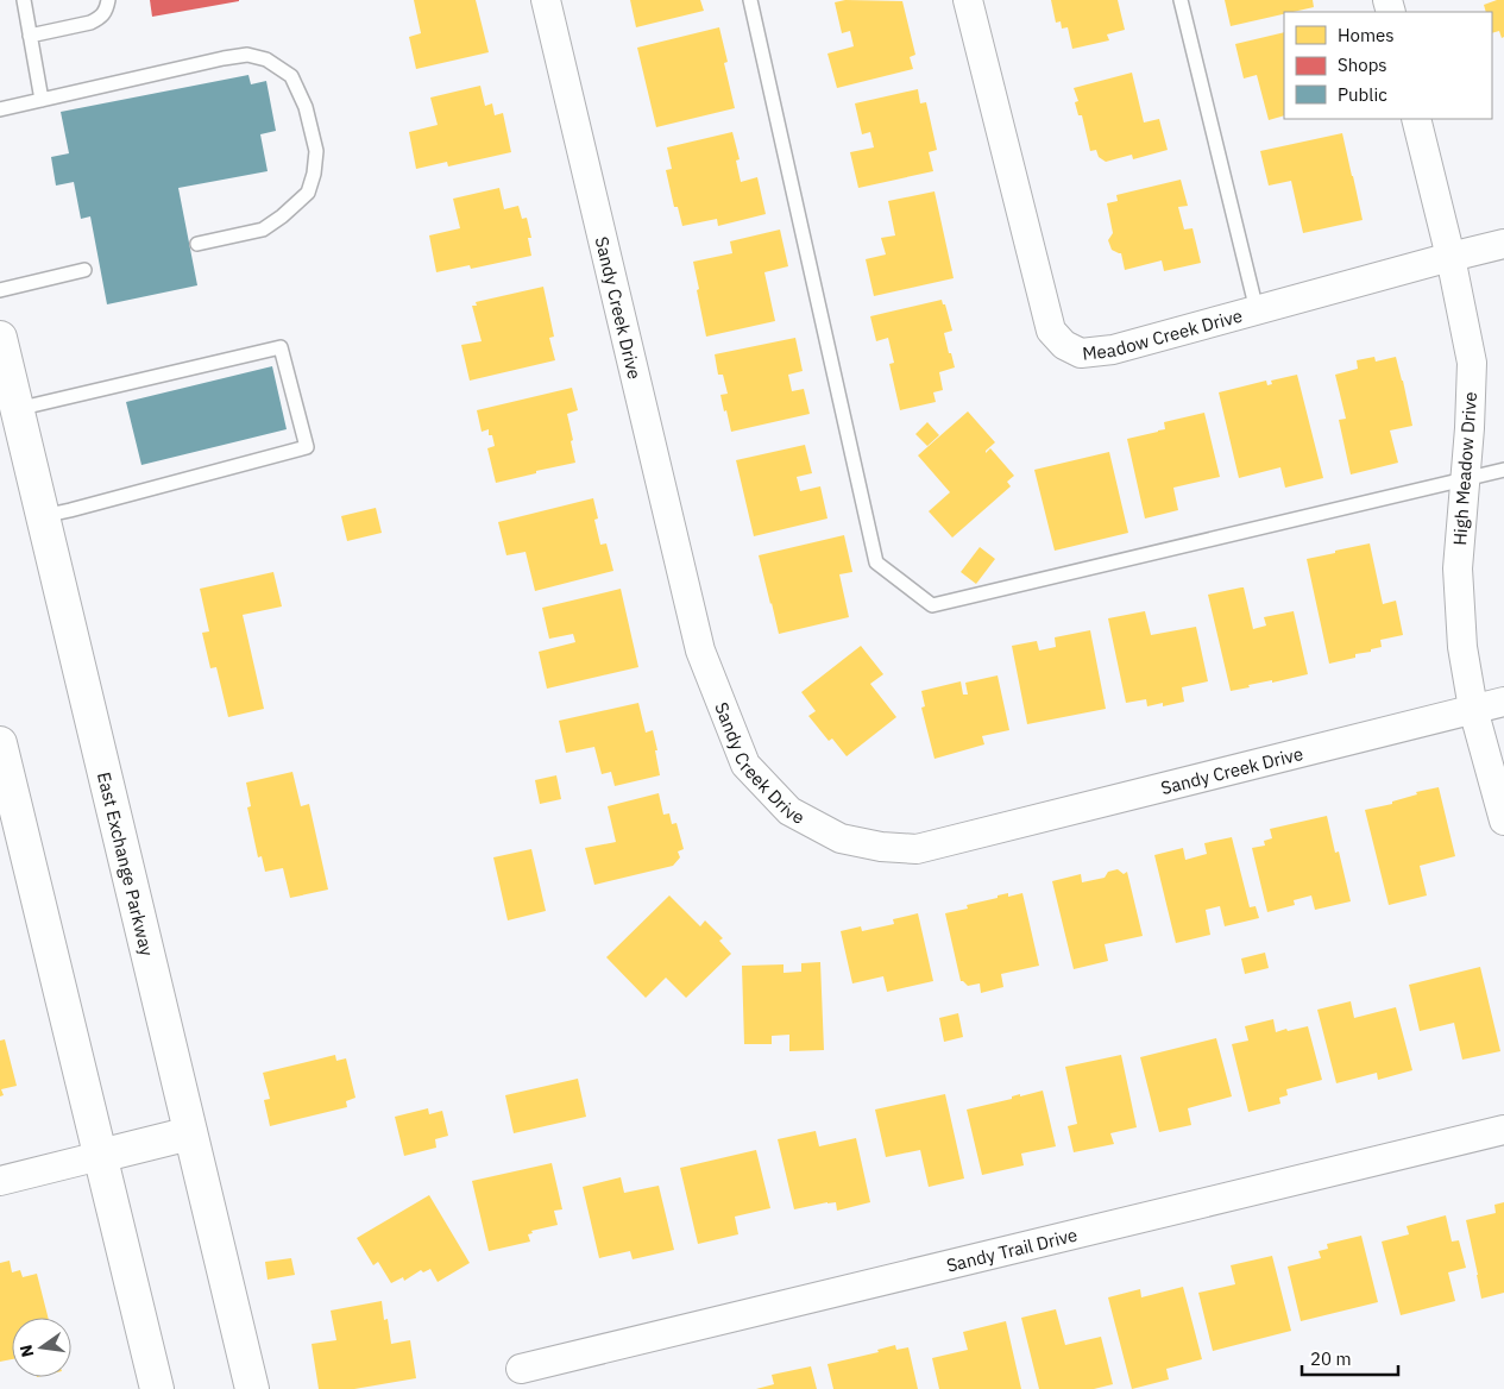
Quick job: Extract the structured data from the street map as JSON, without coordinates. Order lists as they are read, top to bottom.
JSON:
{
  "streets": {
    "main road": ["East Exchange Parkway"],
    "street": [
      "Sandy Creek Drive",
      "Meadow Creek Drive",
      "High Meadow Drive",
      "Sandy Trail Drive"
    ]
  },
  "crossings": [
    ["Sandy Creek Drive", "High Meadow Drive"],
    ["Meadow Creek Drive", "High Meadow Drive"]
  ],
  "legend": ["Homes", "Shops", "Public"],
  "scale_bar": "20 m",
  "north": "left"
}
